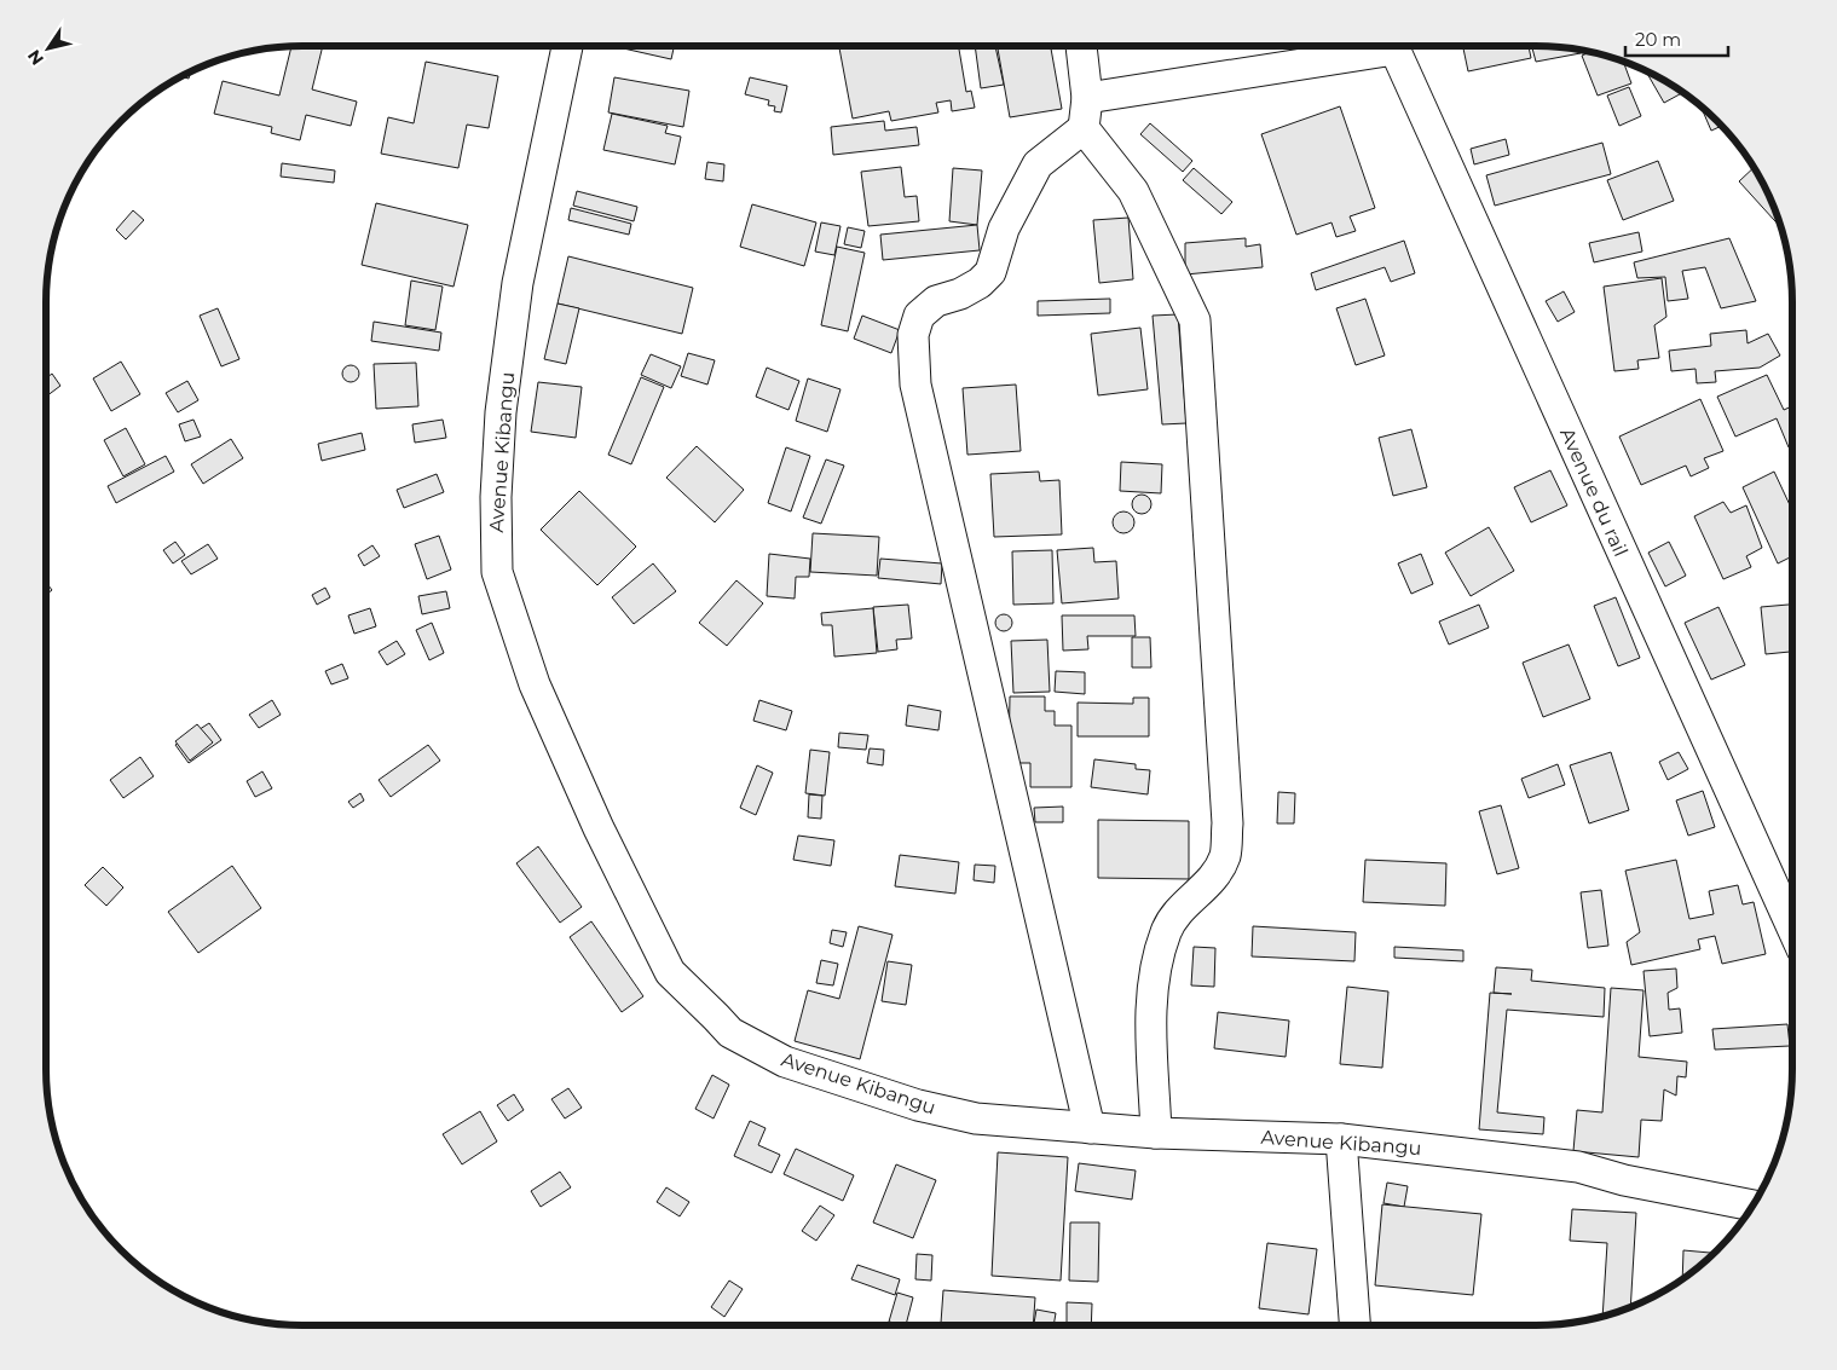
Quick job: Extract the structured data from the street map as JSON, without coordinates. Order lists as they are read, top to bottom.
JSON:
{
  "streets": {
    "street": ["Avenue Kibangu", "Avenue du rail"]
  },
  "scale_bar": "20 m",
  "north": "bottom left"
}
